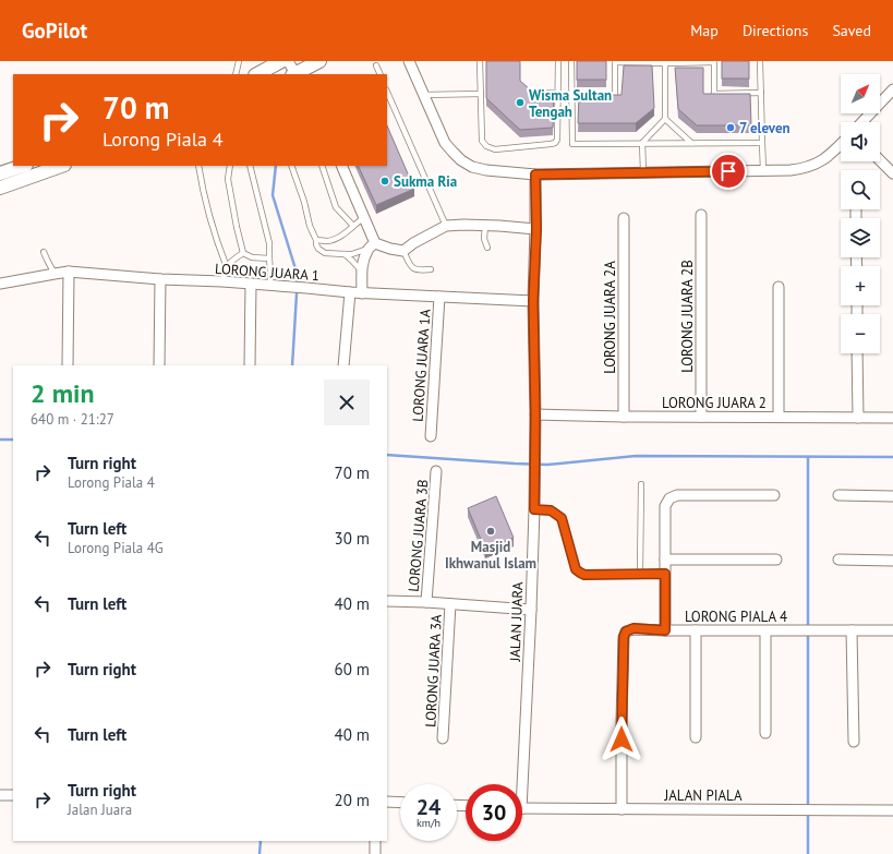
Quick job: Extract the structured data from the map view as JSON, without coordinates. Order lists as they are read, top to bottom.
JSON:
{
  "streets": {
    "street": [
      "LORONG JUARA 1",
      "LORONG JUARA 2B",
      "LORONG JUARA 2A",
      "LORONG JUARA 1A",
      "LORONG JUARA 2",
      "LORONG JUARA 3B",
      "LORONG PIALA 4",
      "JALAN JUARA",
      "LORONG JUARA 3A",
      "JALAN PIALA"
    ]
  },
  "crossings": [
    ["LORONG JUARA 1", "LORONG JUARA 1A"],
    ["LORONG JUARA 1", "JALAN JUARA"],
    ["LORONG JUARA 2B", "LORONG JUARA 2"],
    ["LORONG JUARA 2A", "LORONG JUARA 2"],
    ["LORONG JUARA 2", "JALAN JUARA"],
    ["LORONG PIALA 4", "JALAN PIALA"]
  ],
  "places": [
    "Wisma Sultan Tengah",
    "7 eleven",
    "Sukma Ria",
    "Masjid Ikhwanul Islam"
  ],
  "north": "top right",
  "page": {
    "header": "GoPilot",
    "nav": ["Map", "Directions", "Saved"],
    "map_buttons": ["+", "−"],
    "turn": ["70 m", "Lorong Piala 4"],
    "heading": ["2 min", "640 m · 21:27"],
    "list": [
      {
        "name": "Turn right",
        "note": "Lorong Piala 4",
        "value": "70 m"
      },
      {
        "name": "Turn left",
        "note": "Lorong Piala 4G",
        "value": "30 m"
      },
      {
        "name": "Turn left",
        "value": "40 m"
      },
      {
        "name": "Turn right",
        "value": "60 m"
      },
      {
        "name": "Turn left",
        "value": "40 m"
      },
      {
        "name": "Turn right",
        "note": "Jalan Juara",
        "value": "20 m"
      }
    ],
    "speed": "24 km/h",
    "limit": "30"
  }
}
